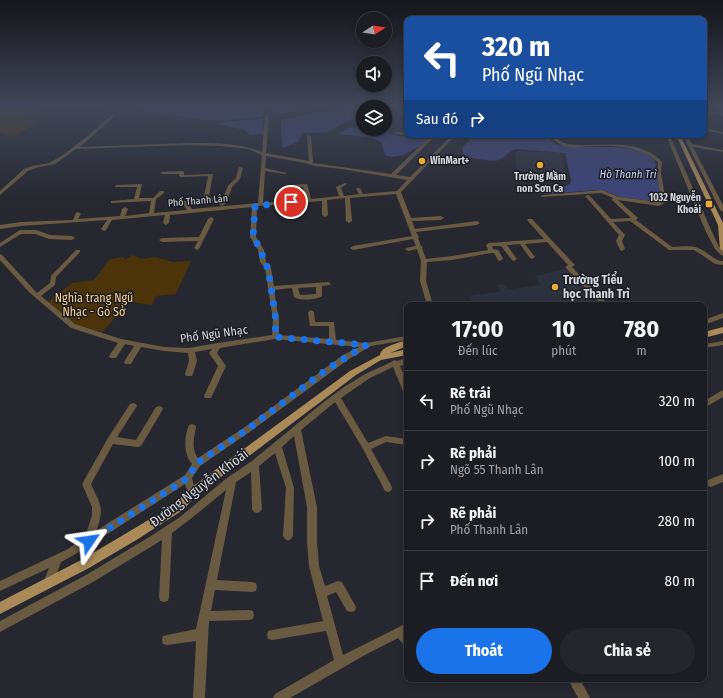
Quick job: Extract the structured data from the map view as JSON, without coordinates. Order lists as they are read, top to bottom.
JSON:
{
  "streets": {
    "main road": ["Đường Nguyễn Khoái"],
    "street": ["Phố Thanh Lân", "Phố Ngũ Nhạc"]
  },
  "crossings": [
    ["Phố Ngũ Nhạc", "Đường Nguyễn Khoái"]
  ],
  "water": ["Hồ Thanh Trì"],
  "parks": ["Nghĩa trang Ngũ Nhạc - Gò Sở"],
  "places": {
    "other": ["WinMart+", "Trường Mầm non Sơn Ca", "Trường Tiểu học Thanh Trì"],
    "transit": ["1032 Nguyễn Khoái"]
  },
  "north": "right",
  "page": {
    "turn": ["320 m", "Phố Ngũ Nhạc"],
    "then": "Sau đó",
    "eta": [
      "17:00",
      "Đến lúc",
      "10",
      "phút",
      "780",
      "m"
    ],
    "list": [
      {
        "name": "Rẽ trái",
        "note": "Phố Ngũ Nhạc",
        "value": "320 m"
      },
      {
        "name": "Rẽ phải",
        "note": "Ngõ 55 Thanh Lân",
        "value": "100 m"
      },
      {
        "name": "Rẽ phải",
        "note": "Phố Thanh Lân",
        "value": "280 m"
      },
      {
        "name": "Đến nơi",
        "value": "80 m"
      }
    ],
    "buttons": ["Thoát", "Chia sẻ"]
  }
}
